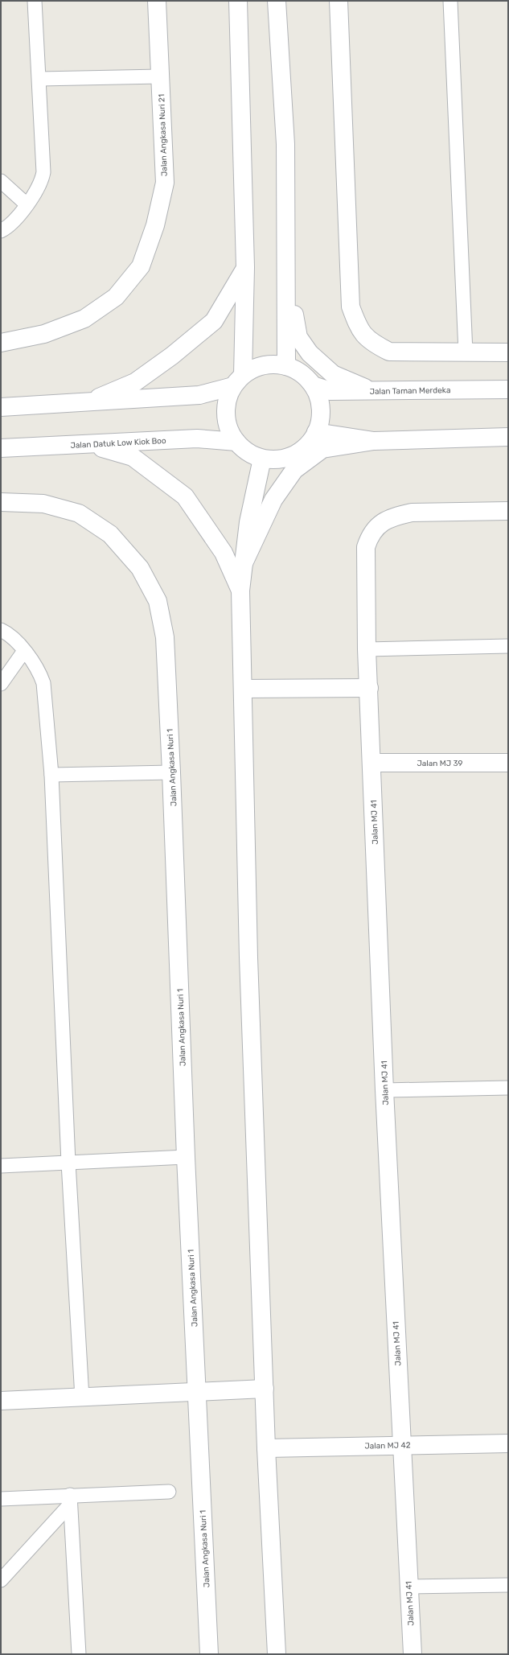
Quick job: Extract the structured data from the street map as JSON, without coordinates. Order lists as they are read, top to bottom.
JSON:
{
  "streets": {
    "street": [
      "Jalan Angkasa Nuri 21",
      "Jalan Taman Merdeka",
      "Jalan Datuk Low Kiok Boo",
      "Jalan MJ 39",
      "Jalan Angkasa Nuri 1",
      "Jalan MJ 41",
      "Jalan MJ 42"
    ]
  },
  "crossings": [
    ["Jalan Taman Merdeka", "Jalan Datuk Low Kiok Boo"],
    ["Jalan MJ 39", "Jalan MJ 41"],
    ["Jalan MJ 41", "Jalan MJ 42"]
  ]
}
